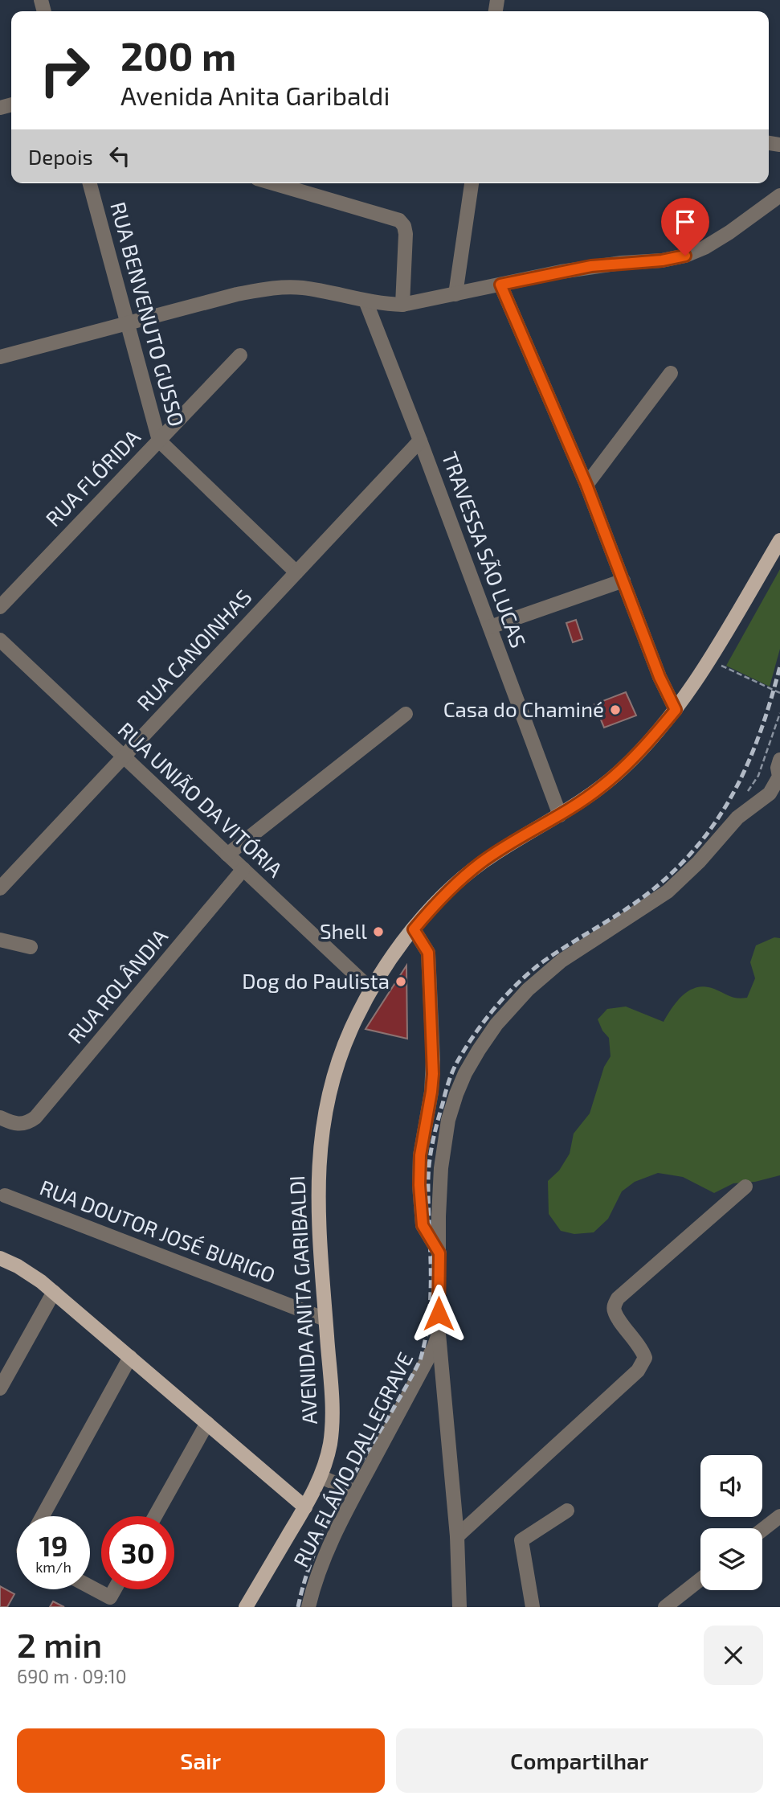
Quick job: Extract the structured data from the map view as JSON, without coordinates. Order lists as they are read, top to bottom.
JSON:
{
  "streets": {
    "main road": ["AVENIDA ANITA GARIBALDI"],
    "street": [
      "RUA BENVENUTO GUSSO",
      "RUA FLÓRIDA",
      "TRAVESSA SÃO LUCAS",
      "RUA CANOINHAS",
      "RUA UNIÃO DA VITÓRIA",
      "RUA ROLÂNDIA",
      "RUA DOUTOR JOSÉ BURIGO",
      "RUA FLÁVIO DALLEGRAVE"
    ]
  },
  "crossings": [
    ["RUA BENVENUTO GUSSO", "RUA FLÓRIDA"],
    ["RUA BENVENUTO GUSSO", "RUA CANOINHAS"],
    ["TRAVESSA SÃO LUCAS", "RUA CANOINHAS"],
    ["TRAVESSA SÃO LUCAS", "AVENIDA ANITA GARIBALDI"],
    ["RUA CANOINHAS", "RUA UNIÃO DA VITÓRIA"],
    ["RUA UNIÃO DA VITÓRIA", "RUA ROLÂNDIA"],
    ["RUA UNIÃO DA VITÓRIA", "AVENIDA ANITA GARIBALDI"],
    ["RUA DOUTOR JOSÉ BURIGO", "AVENIDA ANITA GARIBALDI"]
  ],
  "places": ["Casa do Chaminé", "Shell", "Dog do Paulista"],
  "page": {
    "turn": ["200 m", "Avenida Anita Garibaldi"],
    "then": "Depois",
    "speed": "19 km/h",
    "limit": "30",
    "heading": ["2 min", "690 m · 09:10"],
    "buttons": ["Sair", "Compartilhar"]
  }
}
